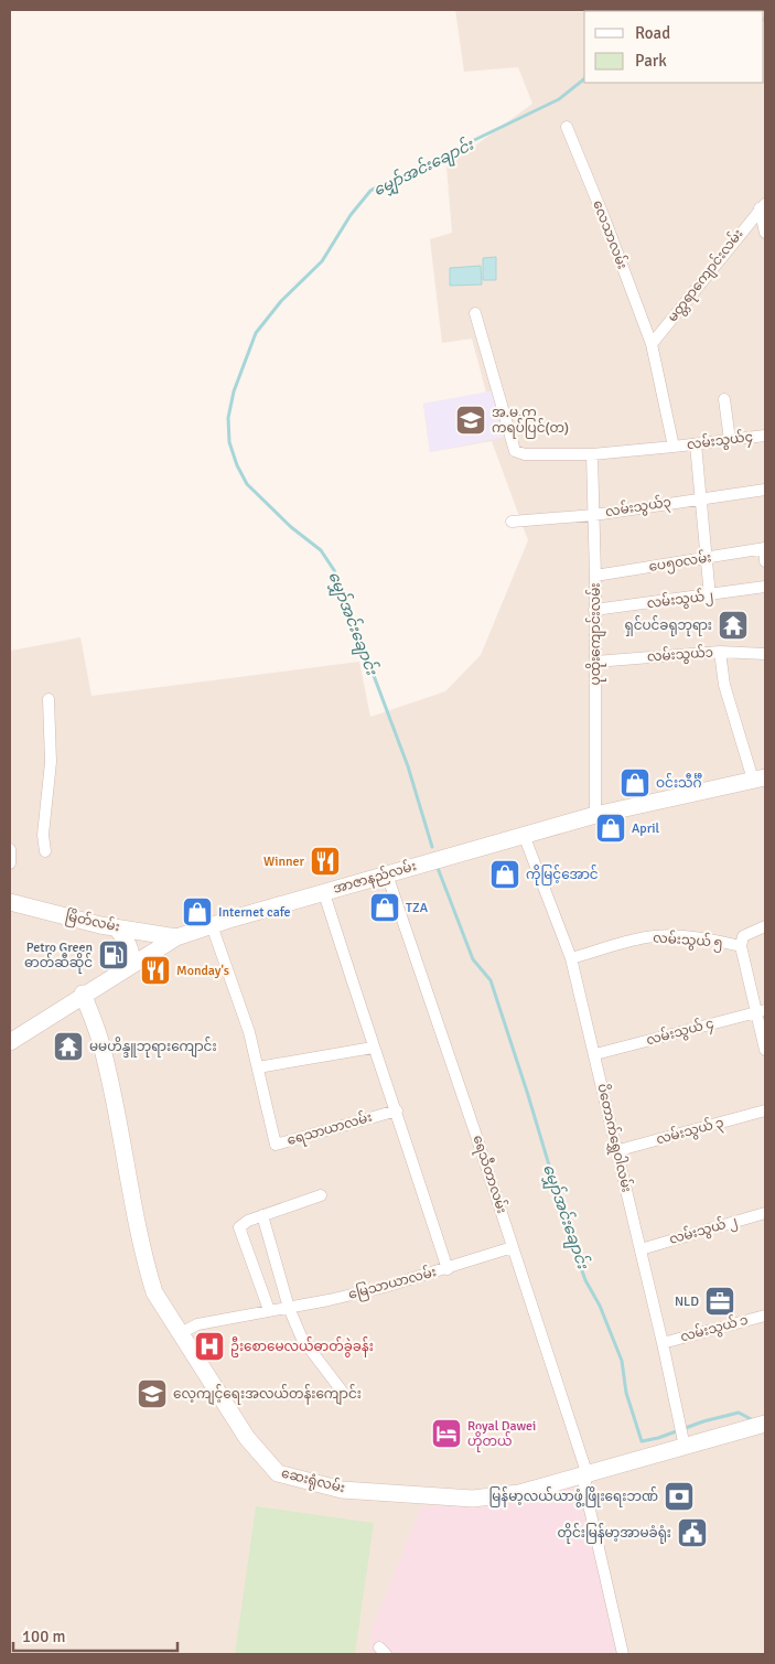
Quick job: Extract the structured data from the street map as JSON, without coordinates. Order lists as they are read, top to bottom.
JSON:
{
  "streets": {
    "main road": ["အာဇာနည်လမ်း", "မြိတ်လမ်း", "ဆေးရုံလမ်း"],
    "street": [
      "လေသာလမ်း",
      "မတ္တရာကျောင်းလမ်း",
      "လမ်းသွယ်၄",
      "လမ်းသွယ်၃",
      "ပေ၅၀လမ်း",
      "လမ်းသွယ်၂",
      "ပုထိုးကျောင်းလမ်း",
      "လမ်းသွယ်၁",
      "လမ်းသွယ် ၅",
      "လမ်းသွယ် ၄",
      "ရေသာယာလမ်း",
      "လမ်းသွယ် ၃",
      "ပိတောက်ရွှေဝါလမ်း",
      "ရေသီတာလမ်း",
      "လမ်းသွယ် ၂",
      "မြေသာယာလမ်း",
      "လမ်းသွယ် ၁"
    ]
  },
  "crossings": [
    ["လေသာလမ်း", "မတ္တရာကျောင်းလမ်း"],
    ["လမ်းသွယ်၃", "ပုထိုးကျောင်းလမ်း"],
    ["ပေ၅၀လမ်း", "ပုထိုးကျောင်းလမ်း"],
    ["လမ်းသွယ်၂", "ပုထိုးကျောင်းလမ်း"],
    ["ပုထိုးကျောင်းလမ်း", "လမ်းသွယ်၁"],
    ["ပုထိုးကျောင်းလမ်း", "အာဇာနည်လမ်း"],
    ["အာဇာနည်လမ်း", "မြိတ်လမ်း"],
    ["အာဇာနည်လမ်း", "ရေသာယာလမ်း"],
    ["အာဇာနည်လမ်း", "ပိတောက်ရွှေဝါလမ်း"],
    ["အာဇာနည်လမ်း", "ရေသီတာလမ်း"],
    ["အာဇာနည်လမ်း", "ဆေးရုံလမ်း"],
    ["လမ်းသွယ် ၅", "ပိတောက်ရွှေဝါလမ်း"],
    ["လမ်းသွယ် ၄", "ပိတောက်ရွှေဝါလမ်း"],
    ["လမ်းသွယ် ၃", "ပိတောက်ရွှေဝါလမ်း"],
    ["ပိတောက်ရွှေဝါလမ်း", "လမ်းသွယ် ၂"],
    ["ပိတောက်ရွှေဝါလမ်း", "လမ်းသွယ် ၁"],
    ["ပိတောက်ရွှေဝါလမ်း", "ဆေးရုံလမ်း"],
    ["ရေသီတာလမ်း", "မြေသာယာလမ်း"],
    ["ရေသီတာလမ်း", "ဆေးရုံလမ်း"],
    ["မြေသာယာလမ်း", "ဆေးရုံလမ်း"]
  ],
  "water": ["မျှော်အင်းချောင်း"],
  "places": {
    "school or university": ["အ.မ.က ကရပ်ပြင်(တ)", "လေ့ကျင့်ရေးအလယ်တန်းကျောင်း"],
    "temple": ["ရှင်ပင်ခရုဘုရား", "မမဟိန္ဒူဘုရားကျောင်း"],
    "shop": [
      "ဝင်းသီင်္ဂီ",
      "April",
      "ကိုမြင့်အောင်",
      "TZA",
      "Internet cafe"
    ],
    "restaurant": ["Winner", "Monday's"],
    "fuel station": ["Petro Green ဓာတ်ဆီဆိုင်"],
    "office": ["NLD"],
    "hospital": ["ဦးစောမေလယ်ဓာတ်ခွဲခန်း"],
    "hotel": ["Royal Dawei ဟိုတယ်"],
    "bank": ["မြန်မာ့လယ်ယာဖွံ့ဖြိုးရေးဘဏ်"],
    "public building": ["တိုင်းမြန်မာ့အာမခံရုံး"]
  },
  "legend": ["Road", "Park"],
  "scale_bar": "100 m"
}
